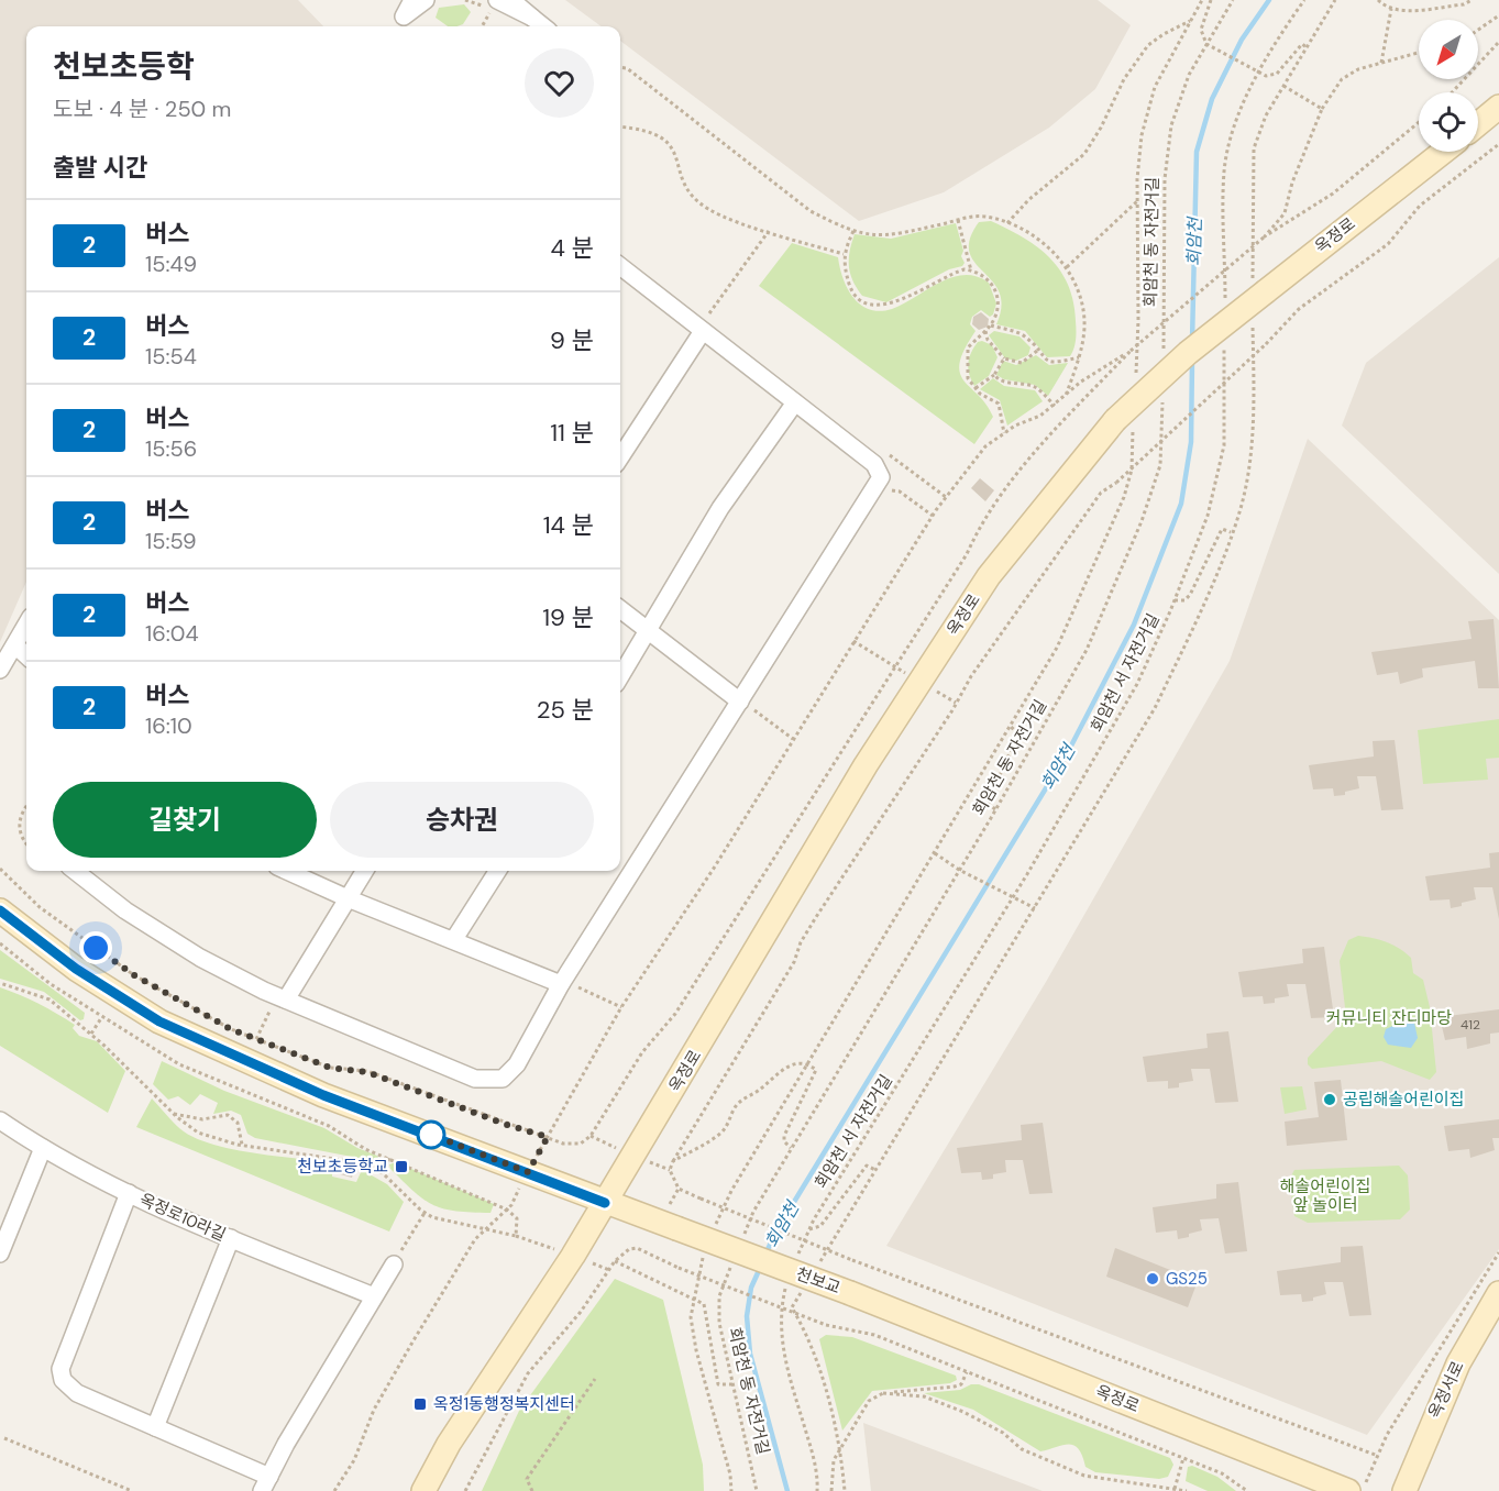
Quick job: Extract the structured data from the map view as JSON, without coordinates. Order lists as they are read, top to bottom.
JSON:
{
  "streets": {
    "main road": ["옥정로", "천보교", "옥정서로"],
    "street": ["옥정로10라길"],
    "path": ["회암천 동 자전거길", "회암천 서 자전거길"]
  },
  "crossings": [
    ["옥정로", "천보교"]
  ],
  "water": ["회암천"],
  "parks": ["커뮤니티 잔디마당", "해솔어린이집 앞 놀이터"],
  "places": {
    "other": ["공립해솔어린이집", "GS25"],
    "transit": ["천보초등학교", "옥정1동행정복지센터"]
  },
  "lines": ["bus line 2"],
  "house_numbers": ["412"],
  "north": "bottom left",
  "page": {
    "heading": [
      ["천보초등학", "도보 · 4 분 · 250 m"],
      "출발 시간"
    ],
    "list": [
      {
        "mark": "2",
        "name": "버스",
        "note": "15:49",
        "value": "4 분"
      },
      {
        "mark": "2",
        "name": "버스",
        "note": "15:54",
        "value": "9 분"
      },
      {
        "mark": "2",
        "name": "버스",
        "note": "15:56",
        "value": "11 분"
      },
      {
        "mark": "2",
        "name": "버스",
        "note": "15:59",
        "value": "14 분"
      },
      {
        "mark": "2",
        "name": "버스",
        "note": "16:04",
        "value": "19 분"
      },
      {
        "mark": "2",
        "name": "버스",
        "note": "16:10",
        "value": "25 분"
      }
    ],
    "buttons": ["길찾기", "승차권"]
  }
}
